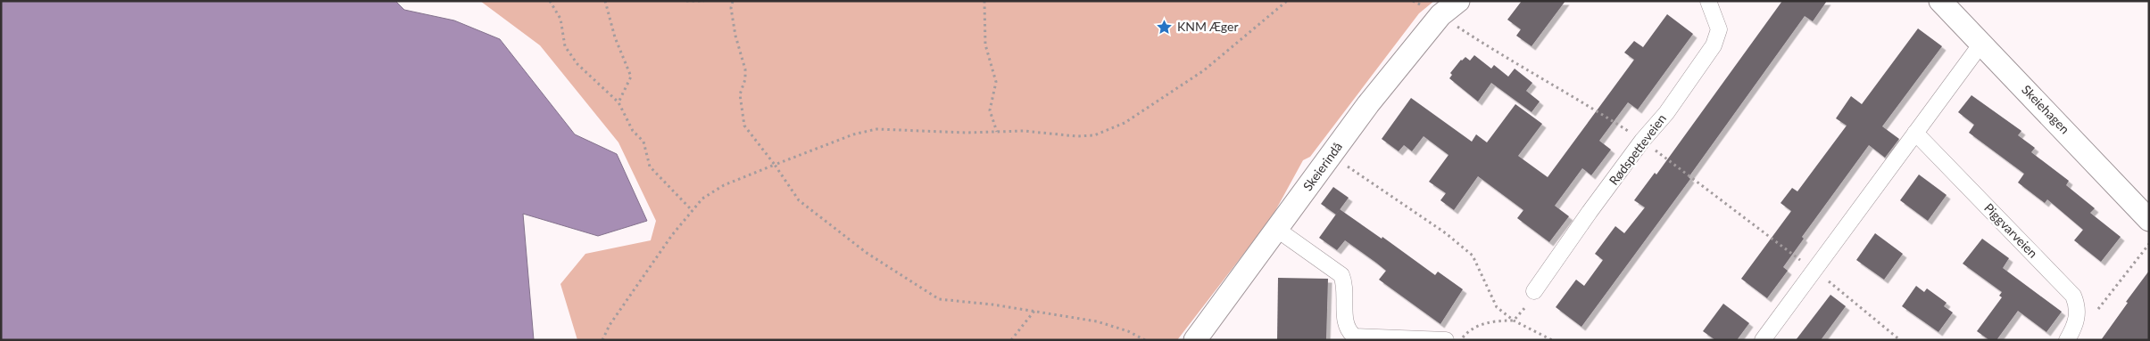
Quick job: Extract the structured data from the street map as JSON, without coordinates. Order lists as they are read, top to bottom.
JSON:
{
  "streets": {
    "street": [
      "Skeiehagen",
      "Rødspetteveien",
      "Skeierindå",
      "Piggvarveien"
    ]
  },
  "places": {
    "place": ["KNM Æger"]
  }
}
